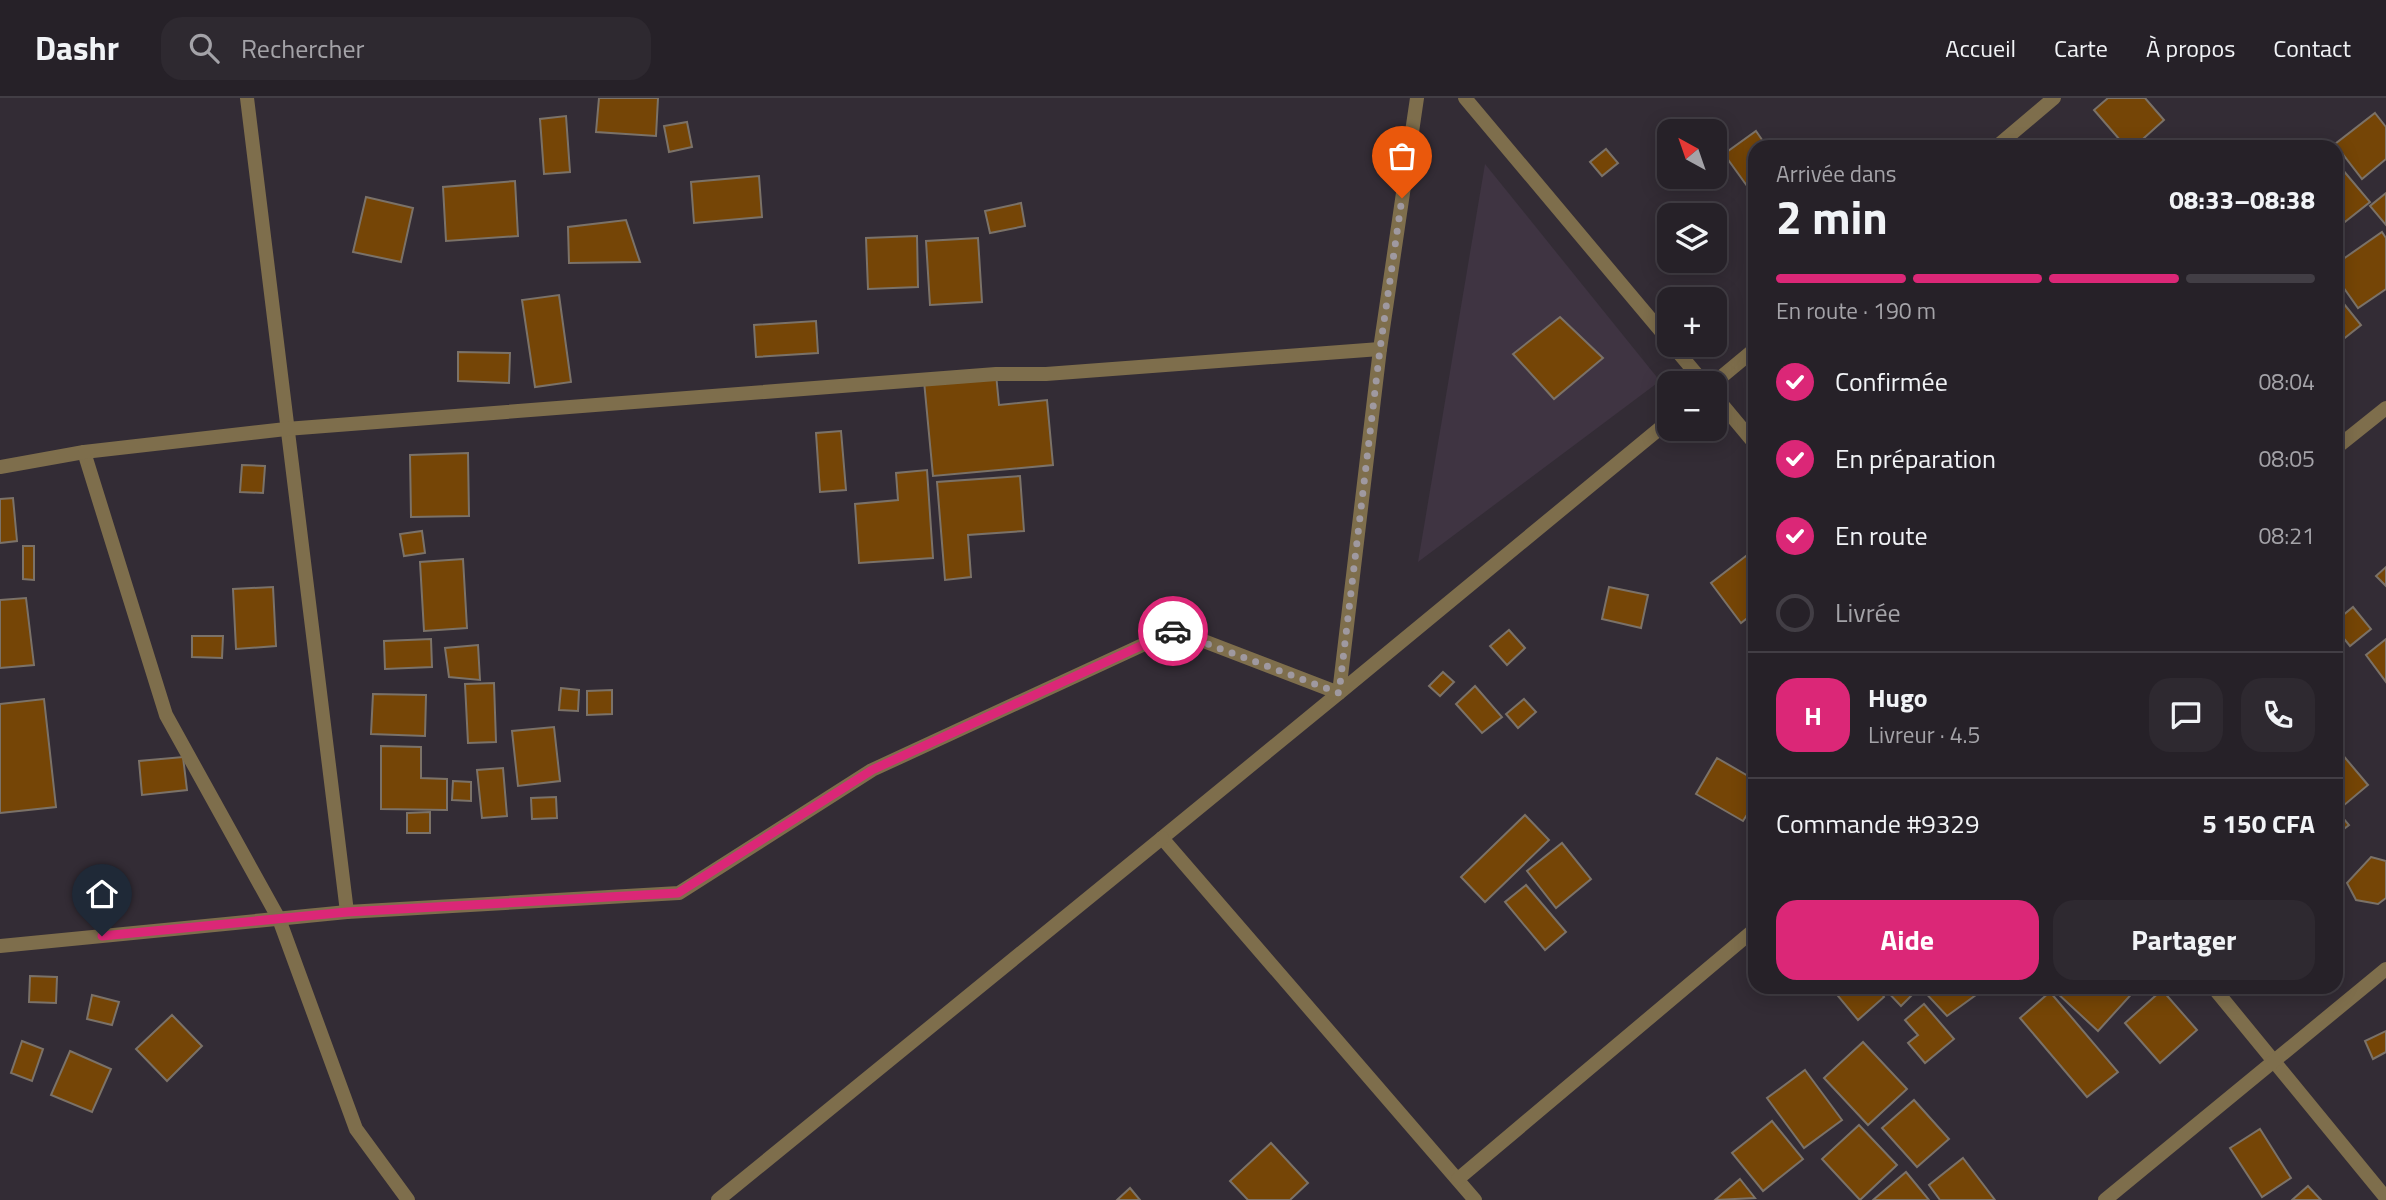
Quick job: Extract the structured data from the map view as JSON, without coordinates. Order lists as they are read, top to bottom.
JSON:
{
  "north": "top left",
  "page": {
    "header": "Dashr",
    "search": "Rechercher",
    "nav": [
      "Accueil",
      "Carte",
      "À propos",
      "Contact"
    ],
    "map_buttons": ["+", "−"],
    "heading": ["2 min", "Arrivée dans", "08:33–08:38"],
    "panel": [
      "Hugo",
      "Livreur · 4.5",
      "Commande #9329",
      "5 150 CFA"
    ],
    "bar": "En route · 190 m",
    "list": [
      ["Confirmée", "08:04"],
      ["En préparation", "08:05"],
      ["En route", "08:21"],
      "Livrée"
    ],
    "round": "H",
    "buttons": ["Aide", "Partager"]
  }
}
